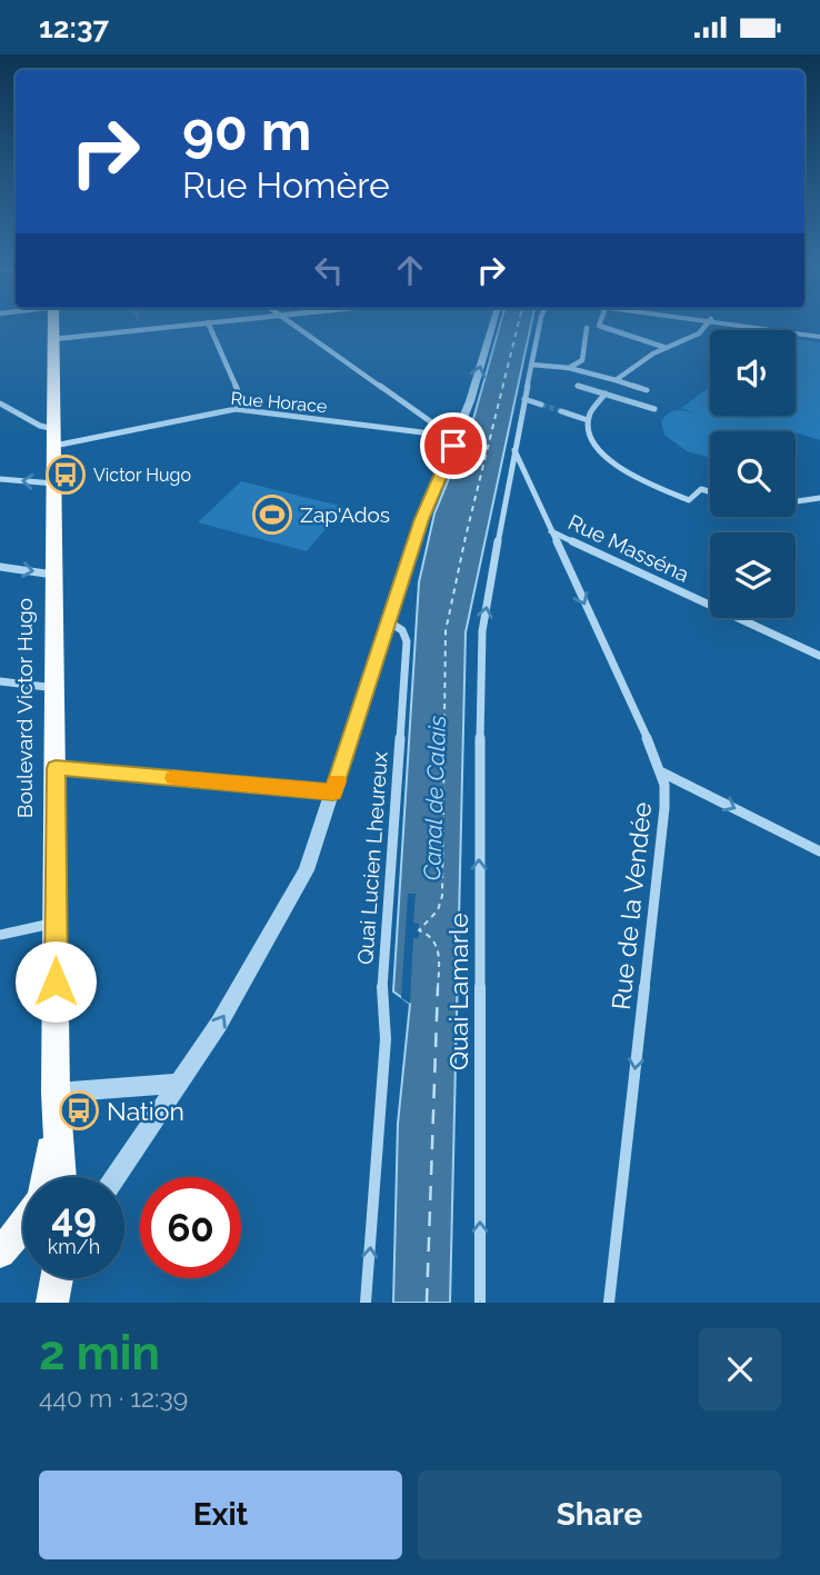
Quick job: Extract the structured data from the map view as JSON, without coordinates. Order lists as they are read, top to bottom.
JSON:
{
  "streets": {
    "main road": ["Boulevard Victor Hugo"],
    "street": [
      "Rue Horace",
      "Rue Masséna",
      "Quai Lucien Lheureux",
      "Rue de la Vendée",
      "Quai Lamarle"
    ]
  },
  "crossings": [
    ["Rue Horace", "Boulevard Victor Hugo"],
    ["Rue Masséna", "Rue de la Vendée"],
    ["Rue de la Vendée", "Quai Lamarle"]
  ],
  "one_way": ["Quai Lucien Lheureux", "Rue de la Vendée", "Quai Lamarle"],
  "water": ["Canal de Calais"],
  "places": {
    "bus stop": ["Victor Hugo", "Nation"],
    "sports": ["Zap'Ados"]
  },
  "page": {
    "status": "12:37",
    "turn": ["90 m", "Rue Homère"],
    "speed": "49 km/h",
    "limit": "60",
    "heading": ["2 min", "440 m · 12:39"],
    "buttons": ["Exit", "Share"]
  }
}
